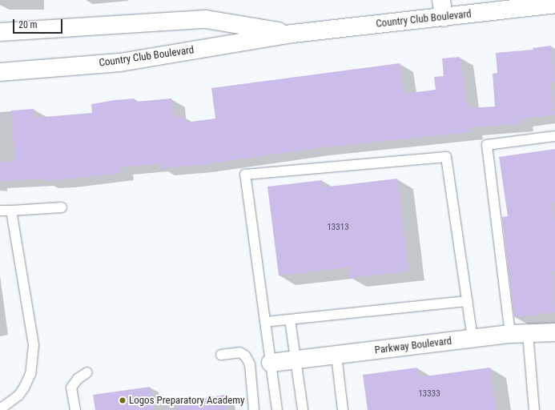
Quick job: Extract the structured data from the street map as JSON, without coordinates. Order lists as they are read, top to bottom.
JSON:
{
  "streets": {
    "street": ["Country Club Boulevard", "Parkway Boulevard"]
  },
  "places": ["Logos Preparatory Academy"],
  "house_numbers": ["13313", "13333"],
  "scale_bar": "20 m"
}
